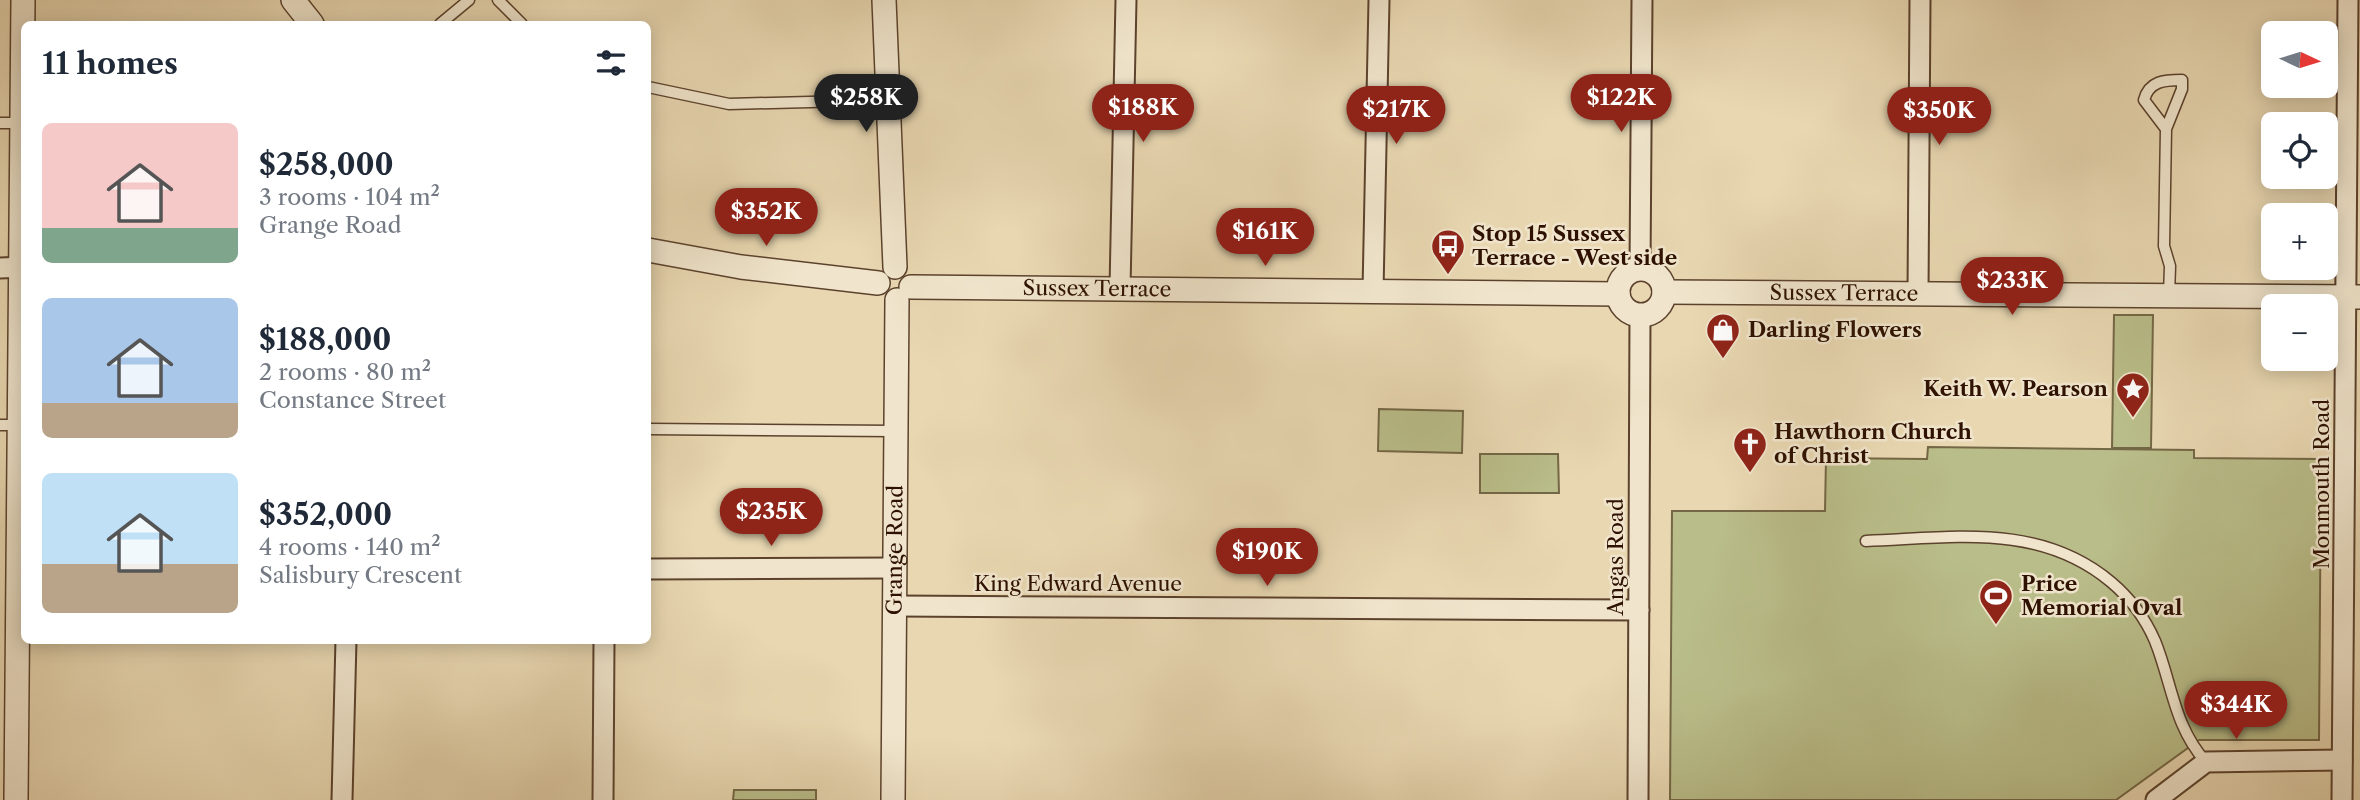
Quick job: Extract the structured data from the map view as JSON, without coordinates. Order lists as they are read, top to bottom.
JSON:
{
  "streets": {
    "street": [
      "Sussex Terrace",
      "Monmouth Road",
      "Grange Road",
      "Angas Road",
      "King Edward Avenue"
    ]
  },
  "crossings": [
    ["Sussex Terrace", "Monmouth Road"],
    ["Sussex Terrace", "Grange Road"],
    ["Sussex Terrace", "Angas Road"],
    ["Grange Road", "King Edward Avenue"],
    ["Angas Road", "King Edward Avenue"]
  ],
  "places": {
    "bus stop": ["Stop 15 Sussex Terrace - West side"],
    "shop": ["Darling Flowers"],
    "place": ["Keith W. Pearson"],
    "church": ["Hawthorn Church of Christ"],
    "sports": ["Price Memorial Oval"]
  },
  "north": "right",
  "page": {
    "map_buttons": ["+", "−"],
    "heading": "11 homes",
    "price": [
      "$258K",
      "$122K",
      "$188K",
      "$217K",
      "$350K",
      "$352K",
      "$161K",
      "$233K",
      "$235K",
      "$190K",
      "$344K"
    ],
    "list": [
      {
        "name": "$258,000",
        "note": "3 rooms · 104 m² · Grange Road"
      },
      {
        "name": "$188,000",
        "note": "2 rooms · 80 m² · Constance Street"
      },
      {
        "name": "$352,000",
        "note": "4 rooms · 140 m² · Salisbury Crescent"
      }
    ]
  }
}
